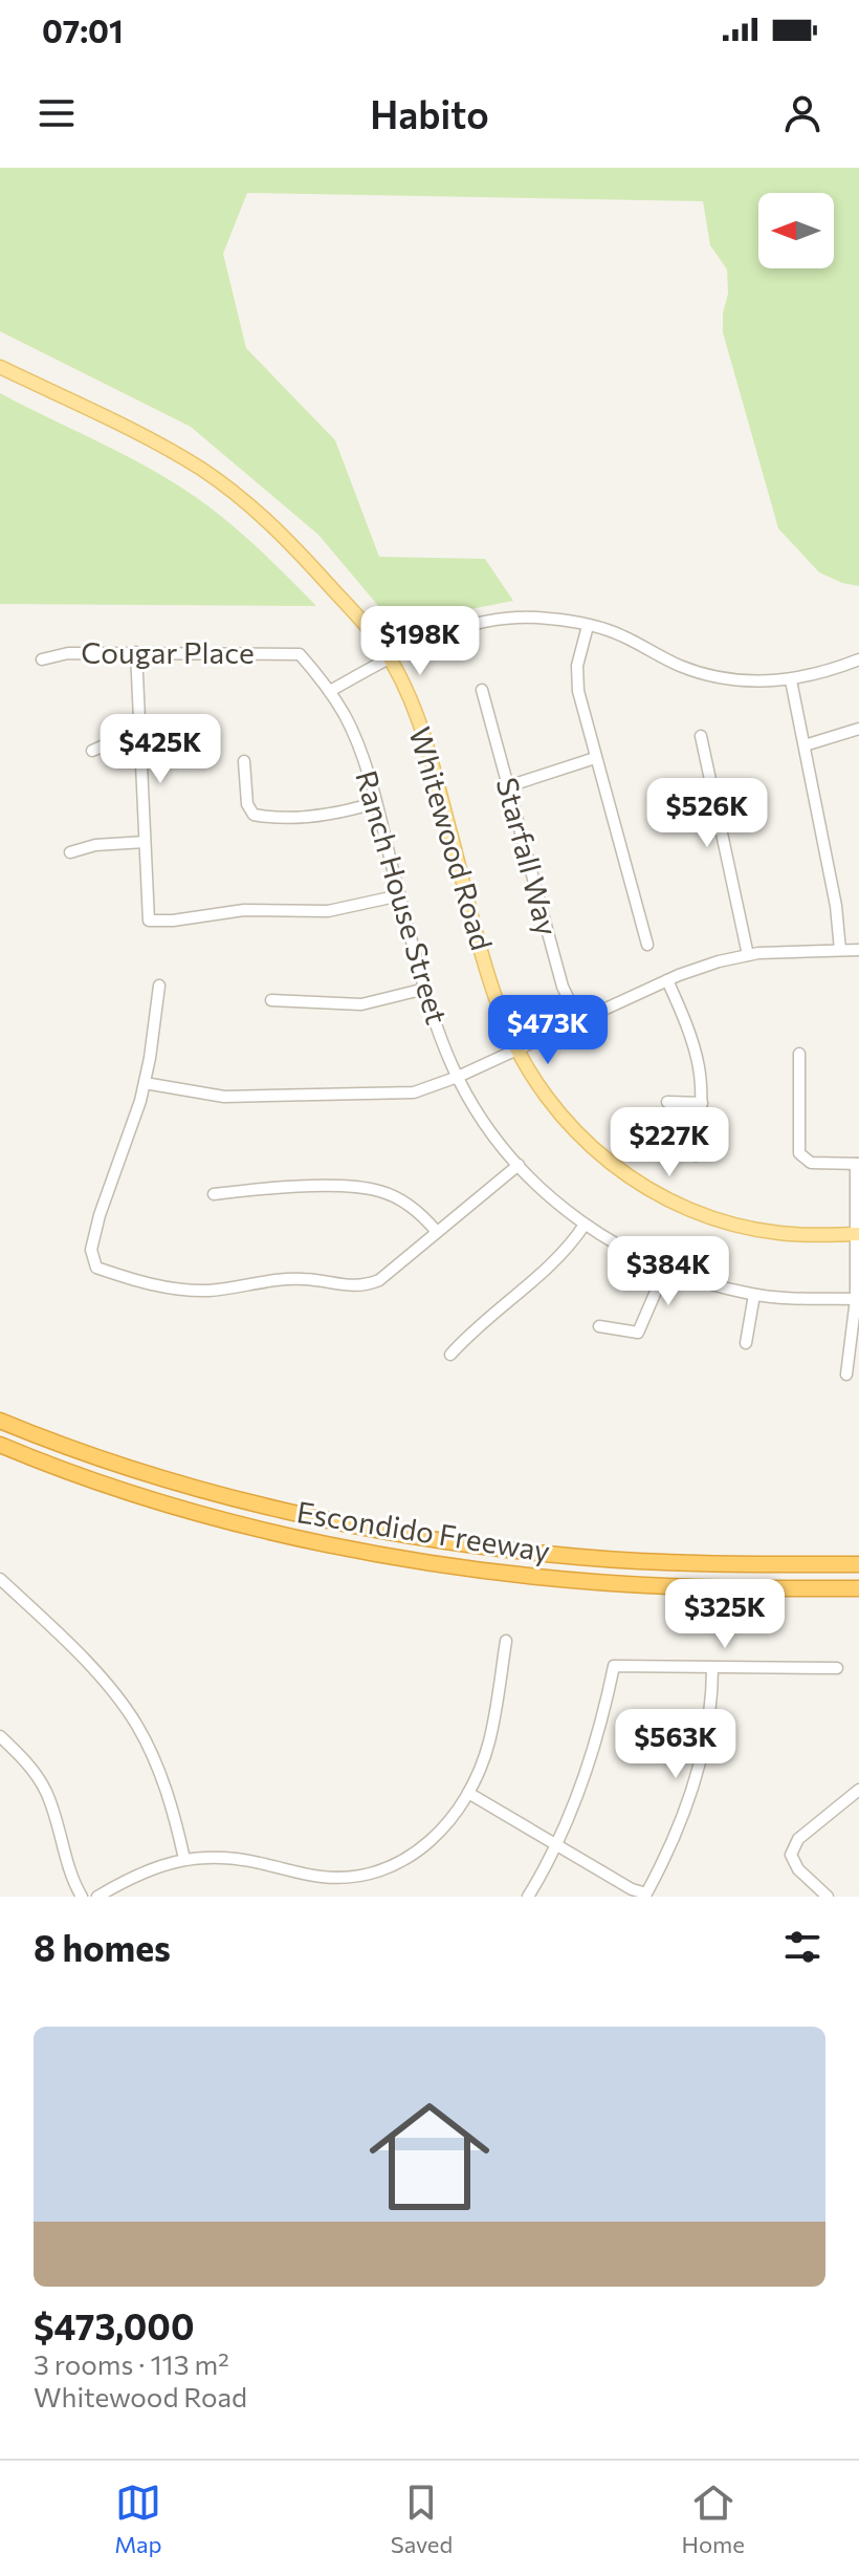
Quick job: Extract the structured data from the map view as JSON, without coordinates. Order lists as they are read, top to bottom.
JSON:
{
  "streets": {
    "highway": ["Escondido Freeway"],
    "main road": ["Whitewood Road"],
    "street": ["Cougar Place", "Starfall Way", "Ranch House Street"]
  },
  "crossings": [
    ["Cougar Place", "Ranch House Street"]
  ],
  "north": "left",
  "page": {
    "status": "07:01",
    "header": "Habito",
    "price": [
      "$198K",
      "$425K",
      "$526K",
      "$473K",
      "$227K",
      "$384K",
      "$325K",
      "$563K"
    ],
    "heading": "8 homes",
    "list": [
      {
        "name": "$473,000",
        "note": "3 rooms · 113 m² · Whitewood Road"
      }
    ],
    "tabs": ["Map", "Saved", "Home"]
  }
}
